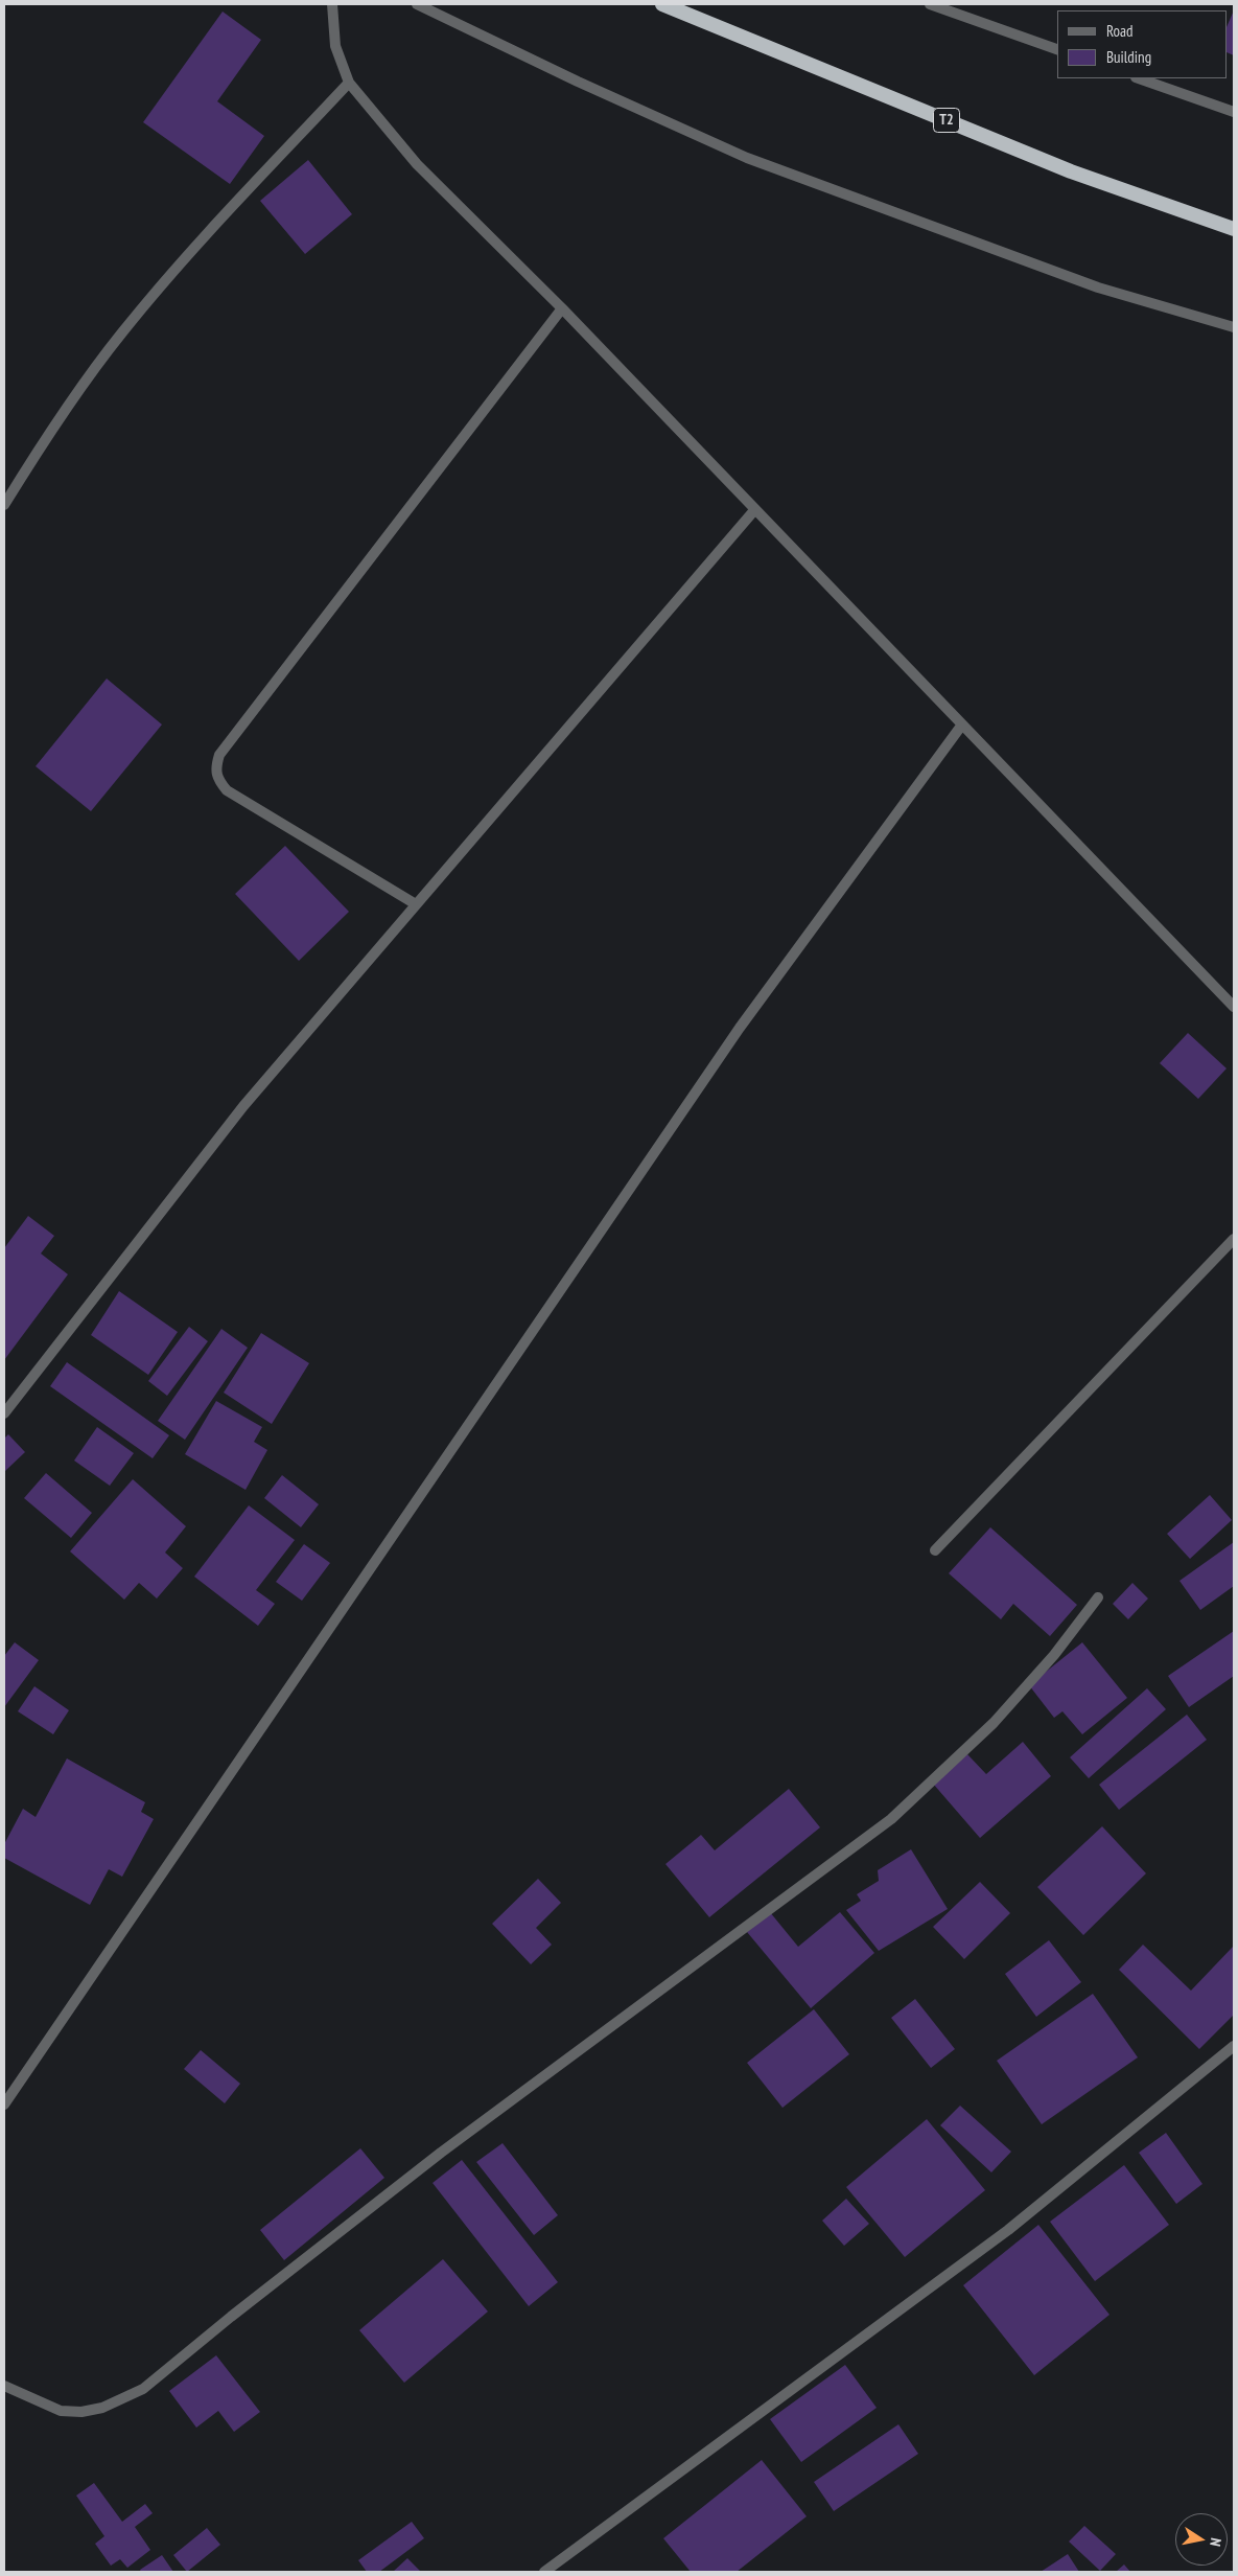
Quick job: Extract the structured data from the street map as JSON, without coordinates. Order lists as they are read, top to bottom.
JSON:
{
  "streets": {
    "highway": ["T2"]
  },
  "legend": ["Road", "Building"],
  "north": "right"
}
